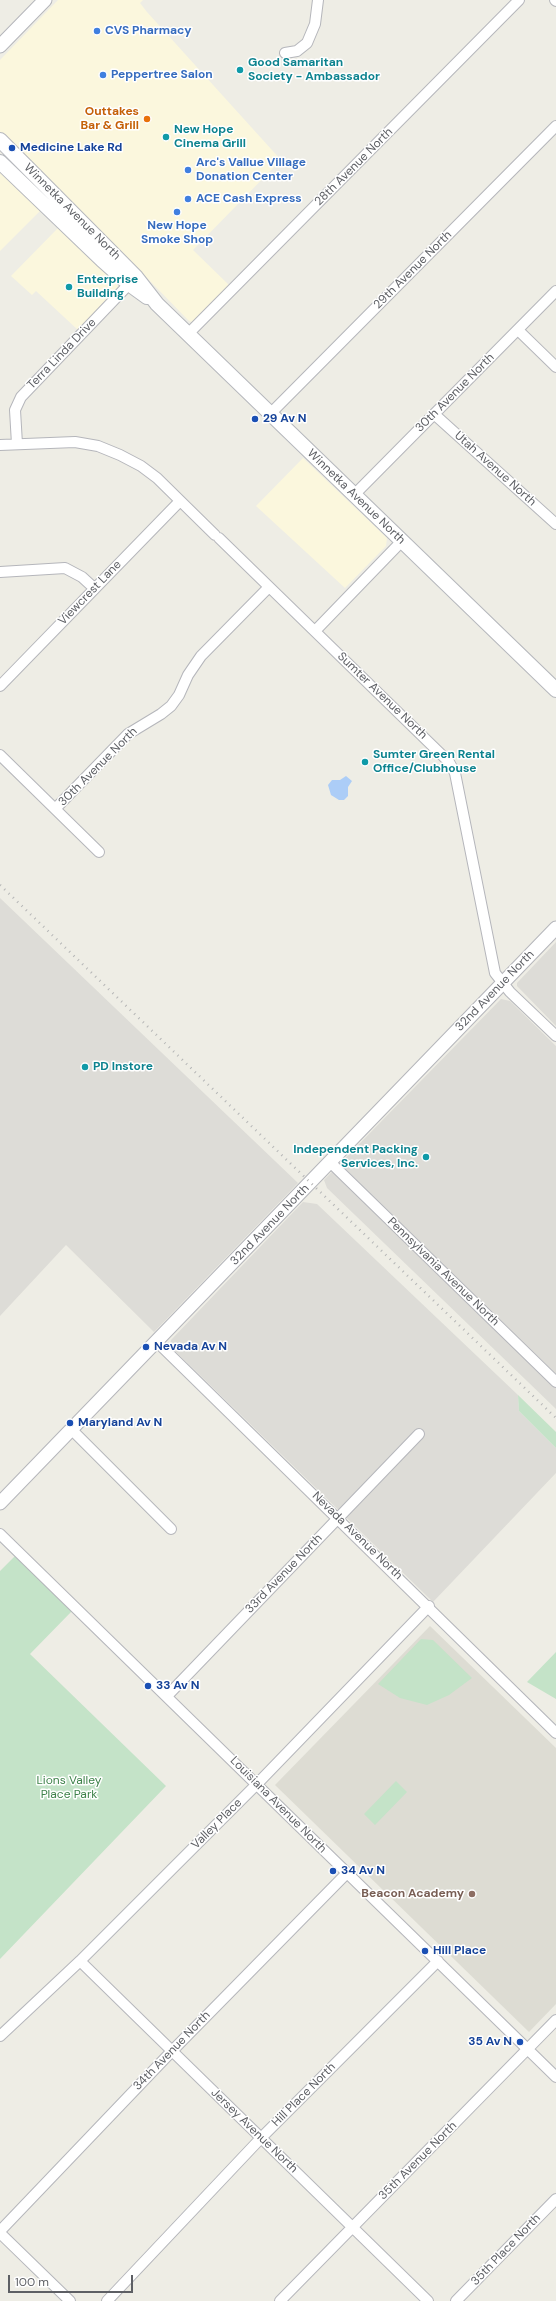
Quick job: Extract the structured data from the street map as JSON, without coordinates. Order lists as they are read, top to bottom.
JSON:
{
  "streets": {
    "main road": ["Winnetka Avenue North"],
    "street": [
      "28th Avenue North",
      "29th Avenue North",
      "Terra Linda Drive",
      "30th Avenue North",
      "Utah Avenue North",
      "Viewcrest Lane",
      "Sumter Avenue North",
      "32nd Avenue North",
      "Pennsylvania Avenue North",
      "Nevada Avenue North",
      "33rd Avenue North",
      "Louisiana Avenue North",
      "Valley Place",
      "34th Avenue North",
      "Hill Place North",
      "Jersey Avenue North",
      "35th Avenue North",
      "35th Place North"
    ]
  },
  "crossings": [
    ["28th Avenue North", "Winnetka Avenue North"],
    ["Winnetka Avenue North", "29th Avenue North"],
    ["Winnetka Avenue North", "Terra Linda Drive"],
    ["Winnetka Avenue North", "30th Avenue North"],
    ["Terra Linda Drive", "Sumter Avenue North"],
    ["30th Avenue North", "Utah Avenue North"],
    ["30th Avenue North", "Sumter Avenue North"],
    ["Viewcrest Lane", "Sumter Avenue North"],
    ["Sumter Avenue North", "32nd Avenue North"],
    ["32nd Avenue North", "Pennsylvania Avenue North"],
    ["32nd Avenue North", "Nevada Avenue North"],
    ["Nevada Avenue North", "33rd Avenue North"],
    ["Nevada Avenue North", "Valley Place"],
    ["33rd Avenue North", "Louisiana Avenue North"],
    ["Louisiana Avenue North", "Valley Place"],
    ["Louisiana Avenue North", "34th Avenue North"],
    ["Louisiana Avenue North", "Hill Place North"],
    ["Louisiana Avenue North", "35th Avenue North"],
    ["Valley Place", "Jersey Avenue North"],
    ["34th Avenue North", "Jersey Avenue North"],
    ["Hill Place North", "Jersey Avenue North"],
    ["Jersey Avenue North", "35th Avenue North"]
  ],
  "parks": ["Lions Valley Place Park"],
  "places": [
    "CVS Pharmacy",
    "Good Samaritan Society - Ambassador",
    "Peppertree Salon",
    "Outtakes Bar & Grill",
    "New Hope Cinema Grill",
    "Medicine Lake Rd",
    "Arc's Vallue Village Donation Center",
    "ACE Cash Express",
    "New Hope Smoke Shop",
    "Enterprise Building",
    "29 Av N",
    "Sumter Green Rental Office/Clubhouse",
    "PD Instore",
    "Independent Packing Services, Inc.",
    "Nevada Av N",
    "Maryland Av N",
    "33 Av N",
    "34 Av N",
    "Beacon Academy",
    "Hill Place",
    "35 Av N"
  ],
  "scale_bar": "100 m"
}
